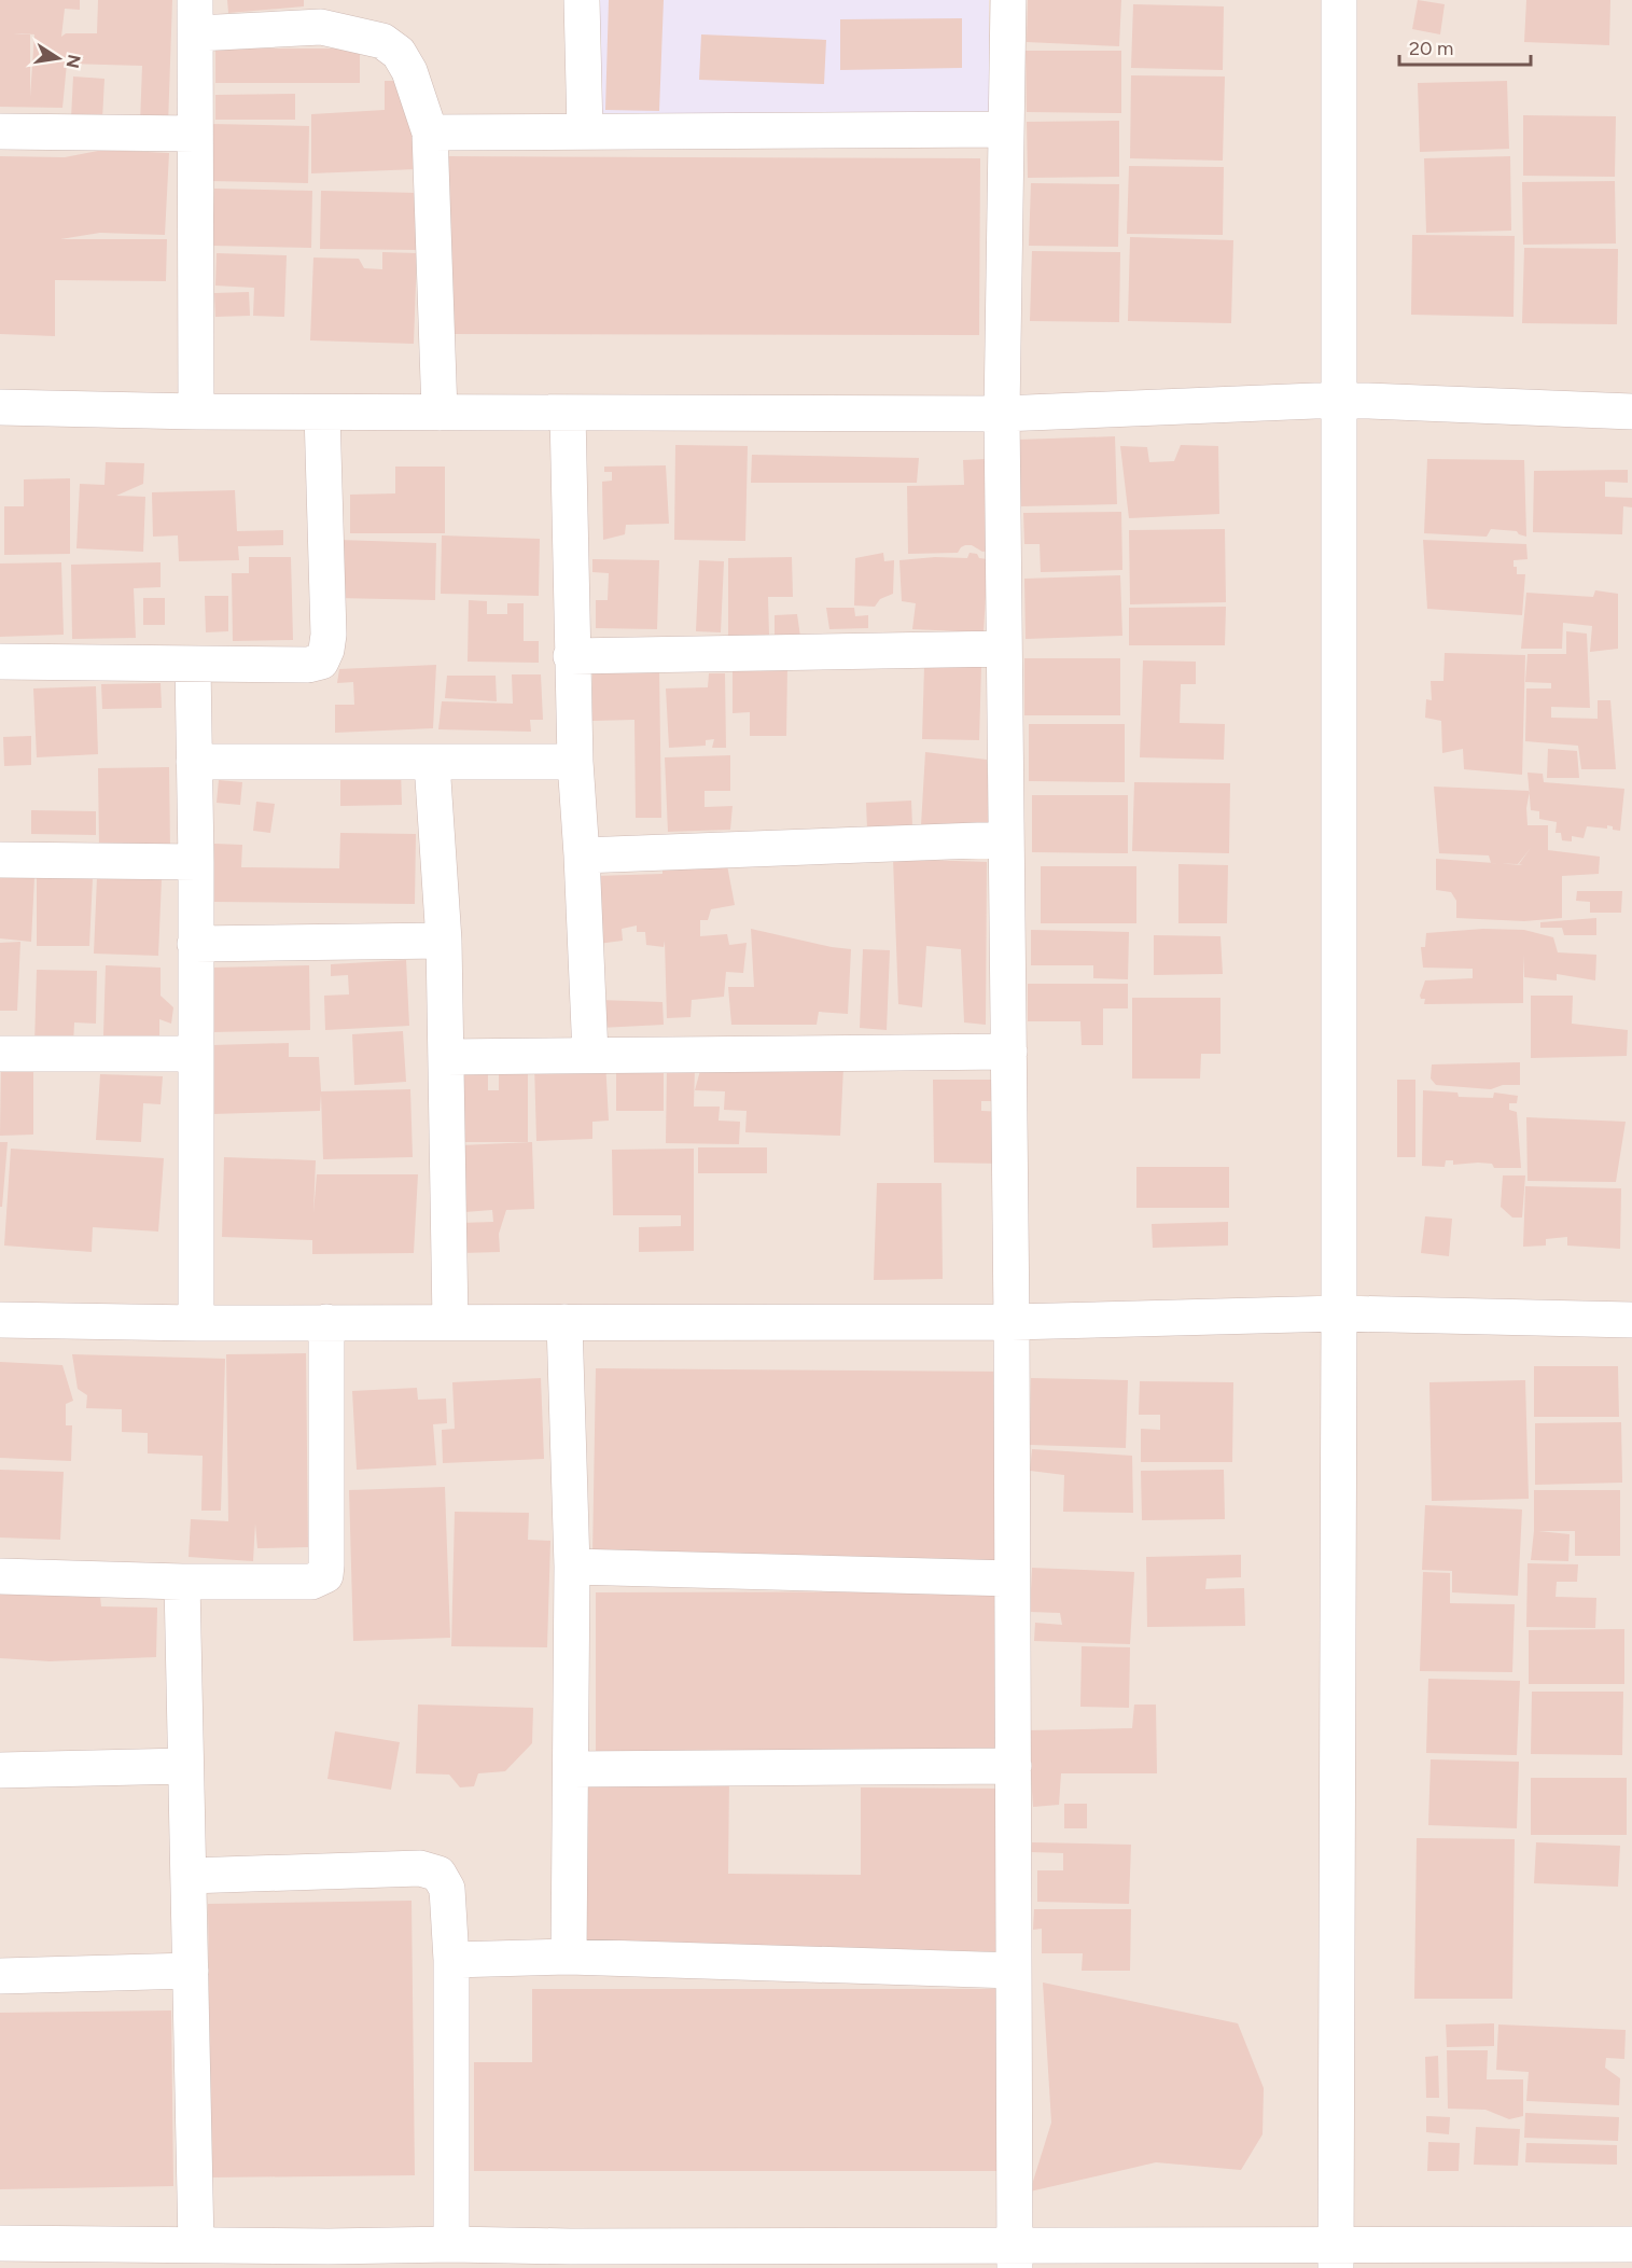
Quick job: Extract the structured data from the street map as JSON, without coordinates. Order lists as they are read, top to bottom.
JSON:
{
  "scale_bar": "20 m",
  "north": "right"
}
